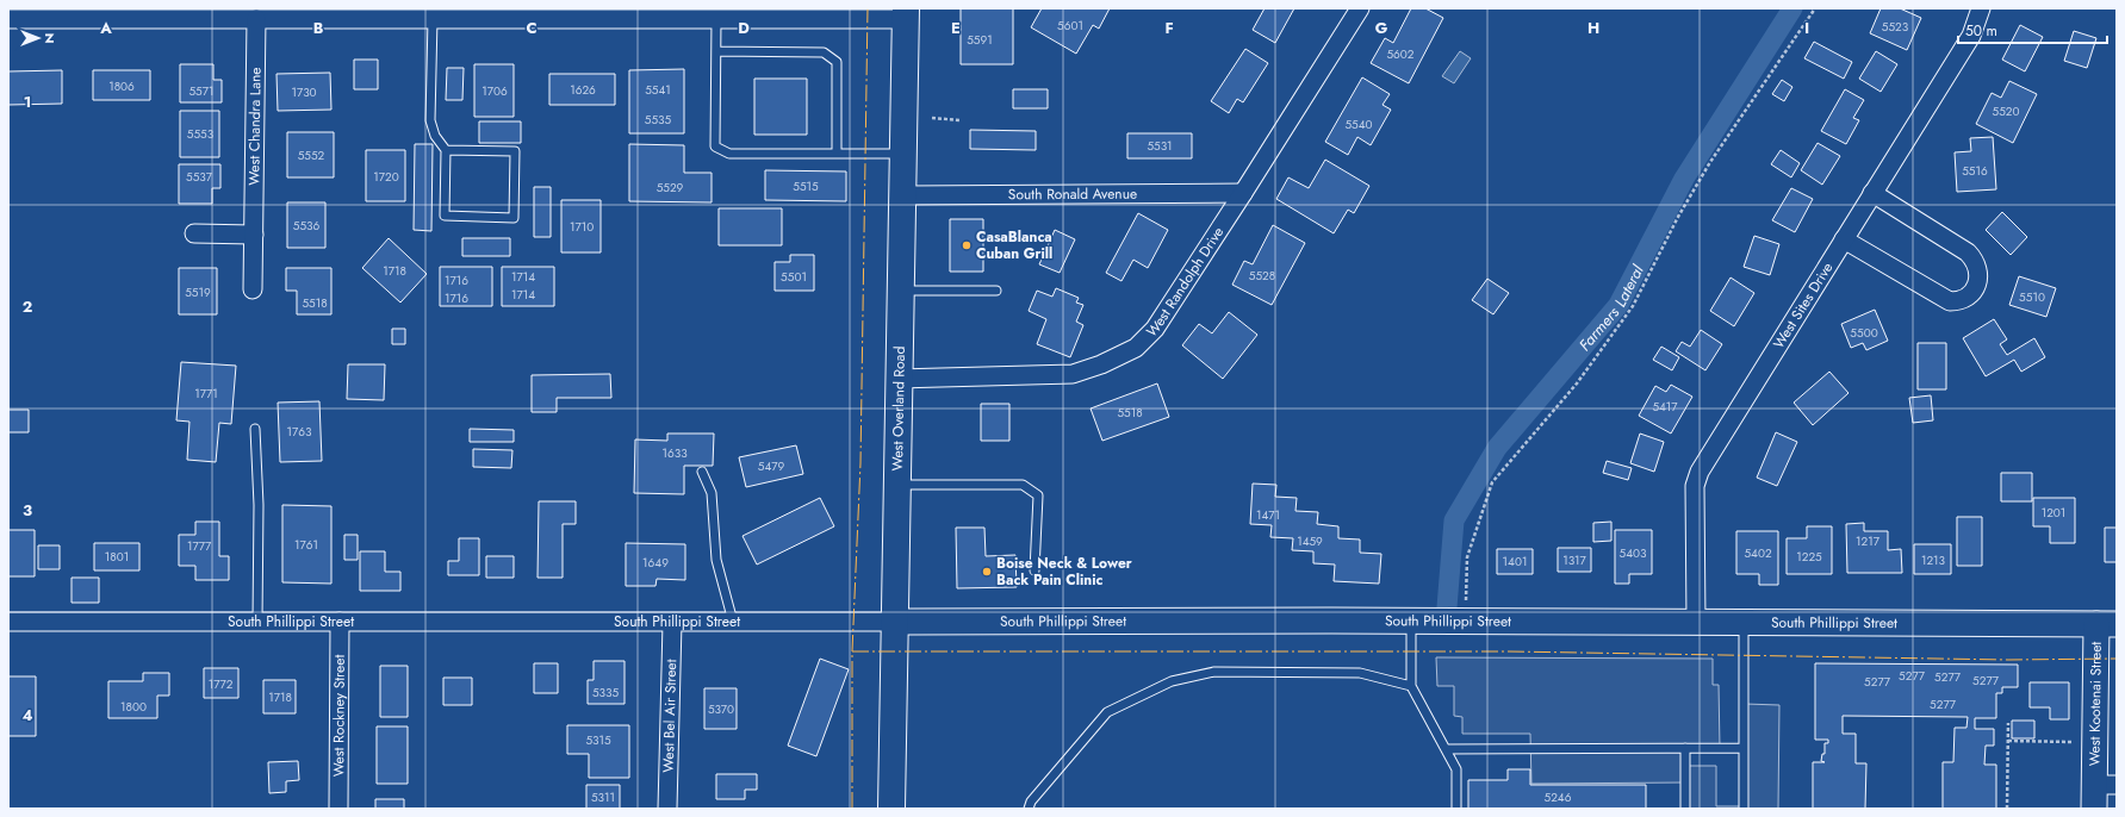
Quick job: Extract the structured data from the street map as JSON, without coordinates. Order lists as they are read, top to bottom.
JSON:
{
  "streets": {
    "main road": ["West Overland Road"],
    "street": [
      "West Chandra Lane",
      "South Ronald Avenue",
      "West Randolph Drive",
      "West Sites Drive",
      "South Phillippi Street",
      "West Kootenai Street",
      "West Rockney Street",
      "West Bel Air Street"
    ]
  },
  "crossings": [
    ["South Ronald Avenue", "West Randolph Drive"],
    ["South Ronald Avenue", "West Overland Road"],
    ["West Randolph Drive", "West Overland Road"],
    ["West Sites Drive", "South Phillippi Street"],
    ["West Overland Road", "South Phillippi Street"],
    ["South Phillippi Street", "West Kootenai Street"],
    ["South Phillippi Street", "West Rockney Street"],
    ["South Phillippi Street", "West Bel Air Street"]
  ],
  "water": ["Farmers Lateral"],
  "places": ["CasaBlanca Cuban Grill", "Boise Neck & Lower Back Pain Clinic"],
  "house_numbers": [
    "5601",
    "5523",
    "5591",
    "5602",
    "1806",
    "1626",
    "5541",
    "5571",
    "1706",
    "1730",
    "5520",
    "5535",
    "5540",
    "5553",
    "5531",
    "5552",
    "5516",
    "5537",
    "1720",
    "5515",
    "5529",
    "5536",
    "1710",
    "1718",
    "5528",
    "1714",
    "5501",
    "1716",
    "5519",
    "1714",
    "5510",
    "1716",
    "5518",
    "5500",
    "1771",
    "5417",
    "5518",
    "1763",
    "1633",
    "5479",
    "1201",
    "1471",
    "1459",
    "1217",
    "1761",
    "1777",
    "5403",
    "5402",
    "1801",
    "1225",
    "1317",
    "1213",
    "1401",
    "1649",
    "5277",
    "5277",
    "5277",
    "5277",
    "1772",
    "5335",
    "1718",
    "5277",
    "1800",
    "5370",
    "5315",
    "5311",
    "5246"
  ],
  "scale_bar": "50 m",
  "north": "right",
  "grid": {
    "columns": [
      "A",
      "B",
      "C",
      "D",
      "E",
      "F",
      "G",
      "H",
      "I"
    ],
    "rows": [
      "1",
      "2",
      "3",
      "4"
    ]
  }
}
